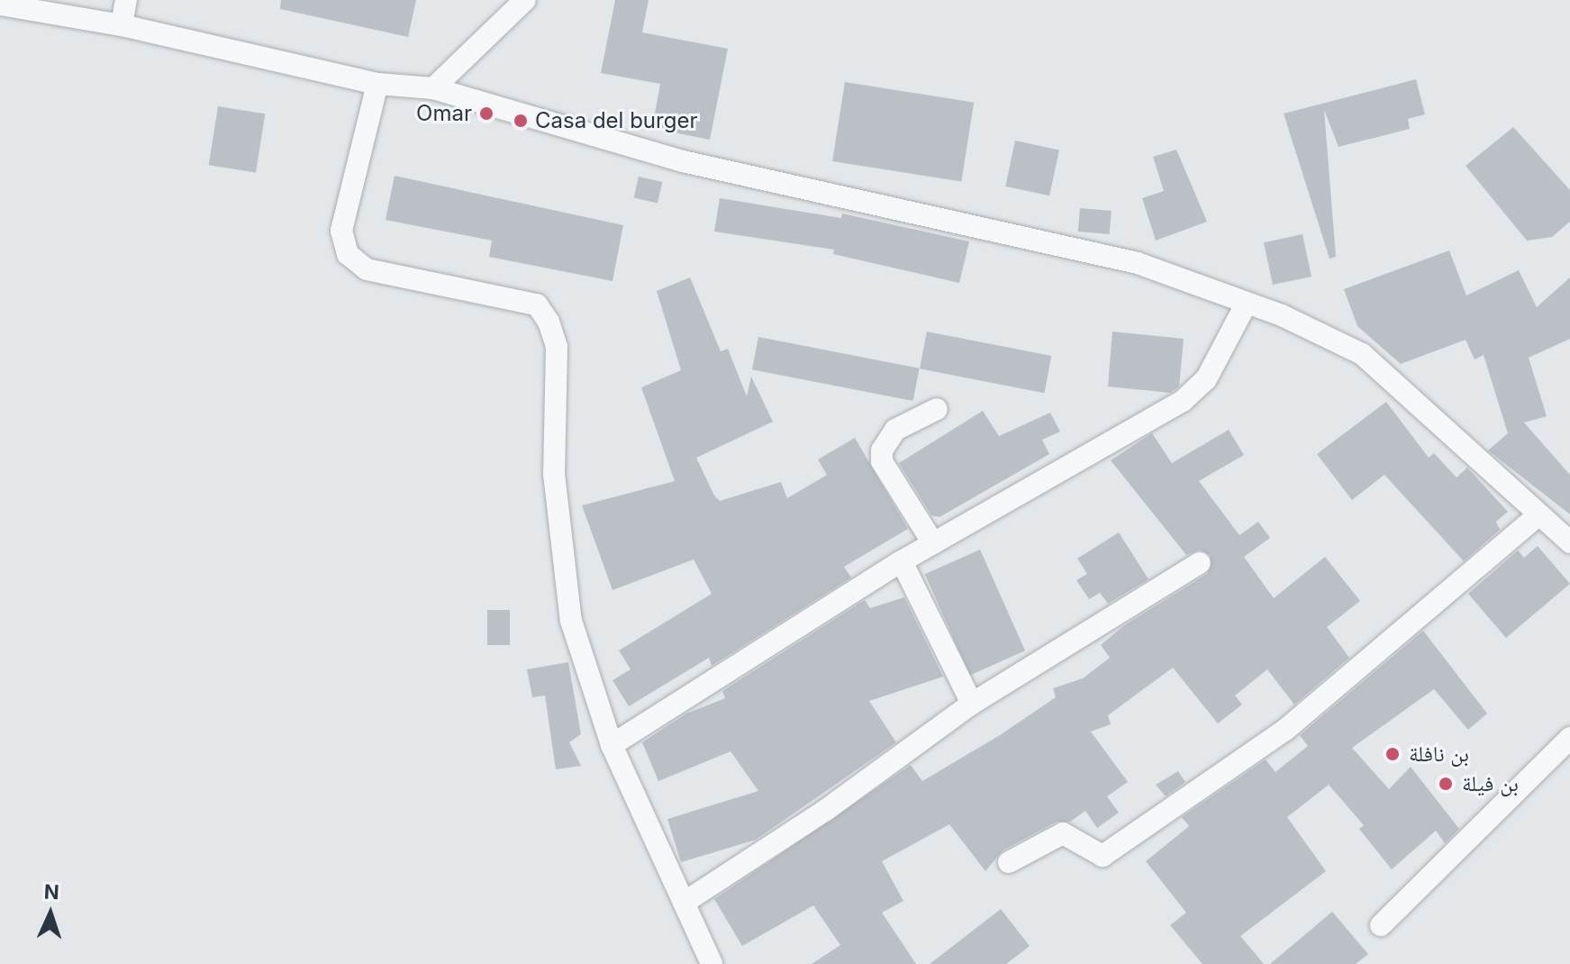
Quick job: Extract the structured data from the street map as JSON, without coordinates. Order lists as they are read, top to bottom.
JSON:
{
  "places": [
    "Omar",
    "Casa del burger",
    "بن نافلة",
    "بن فيلة"
  ],
  "north": "top"
}
